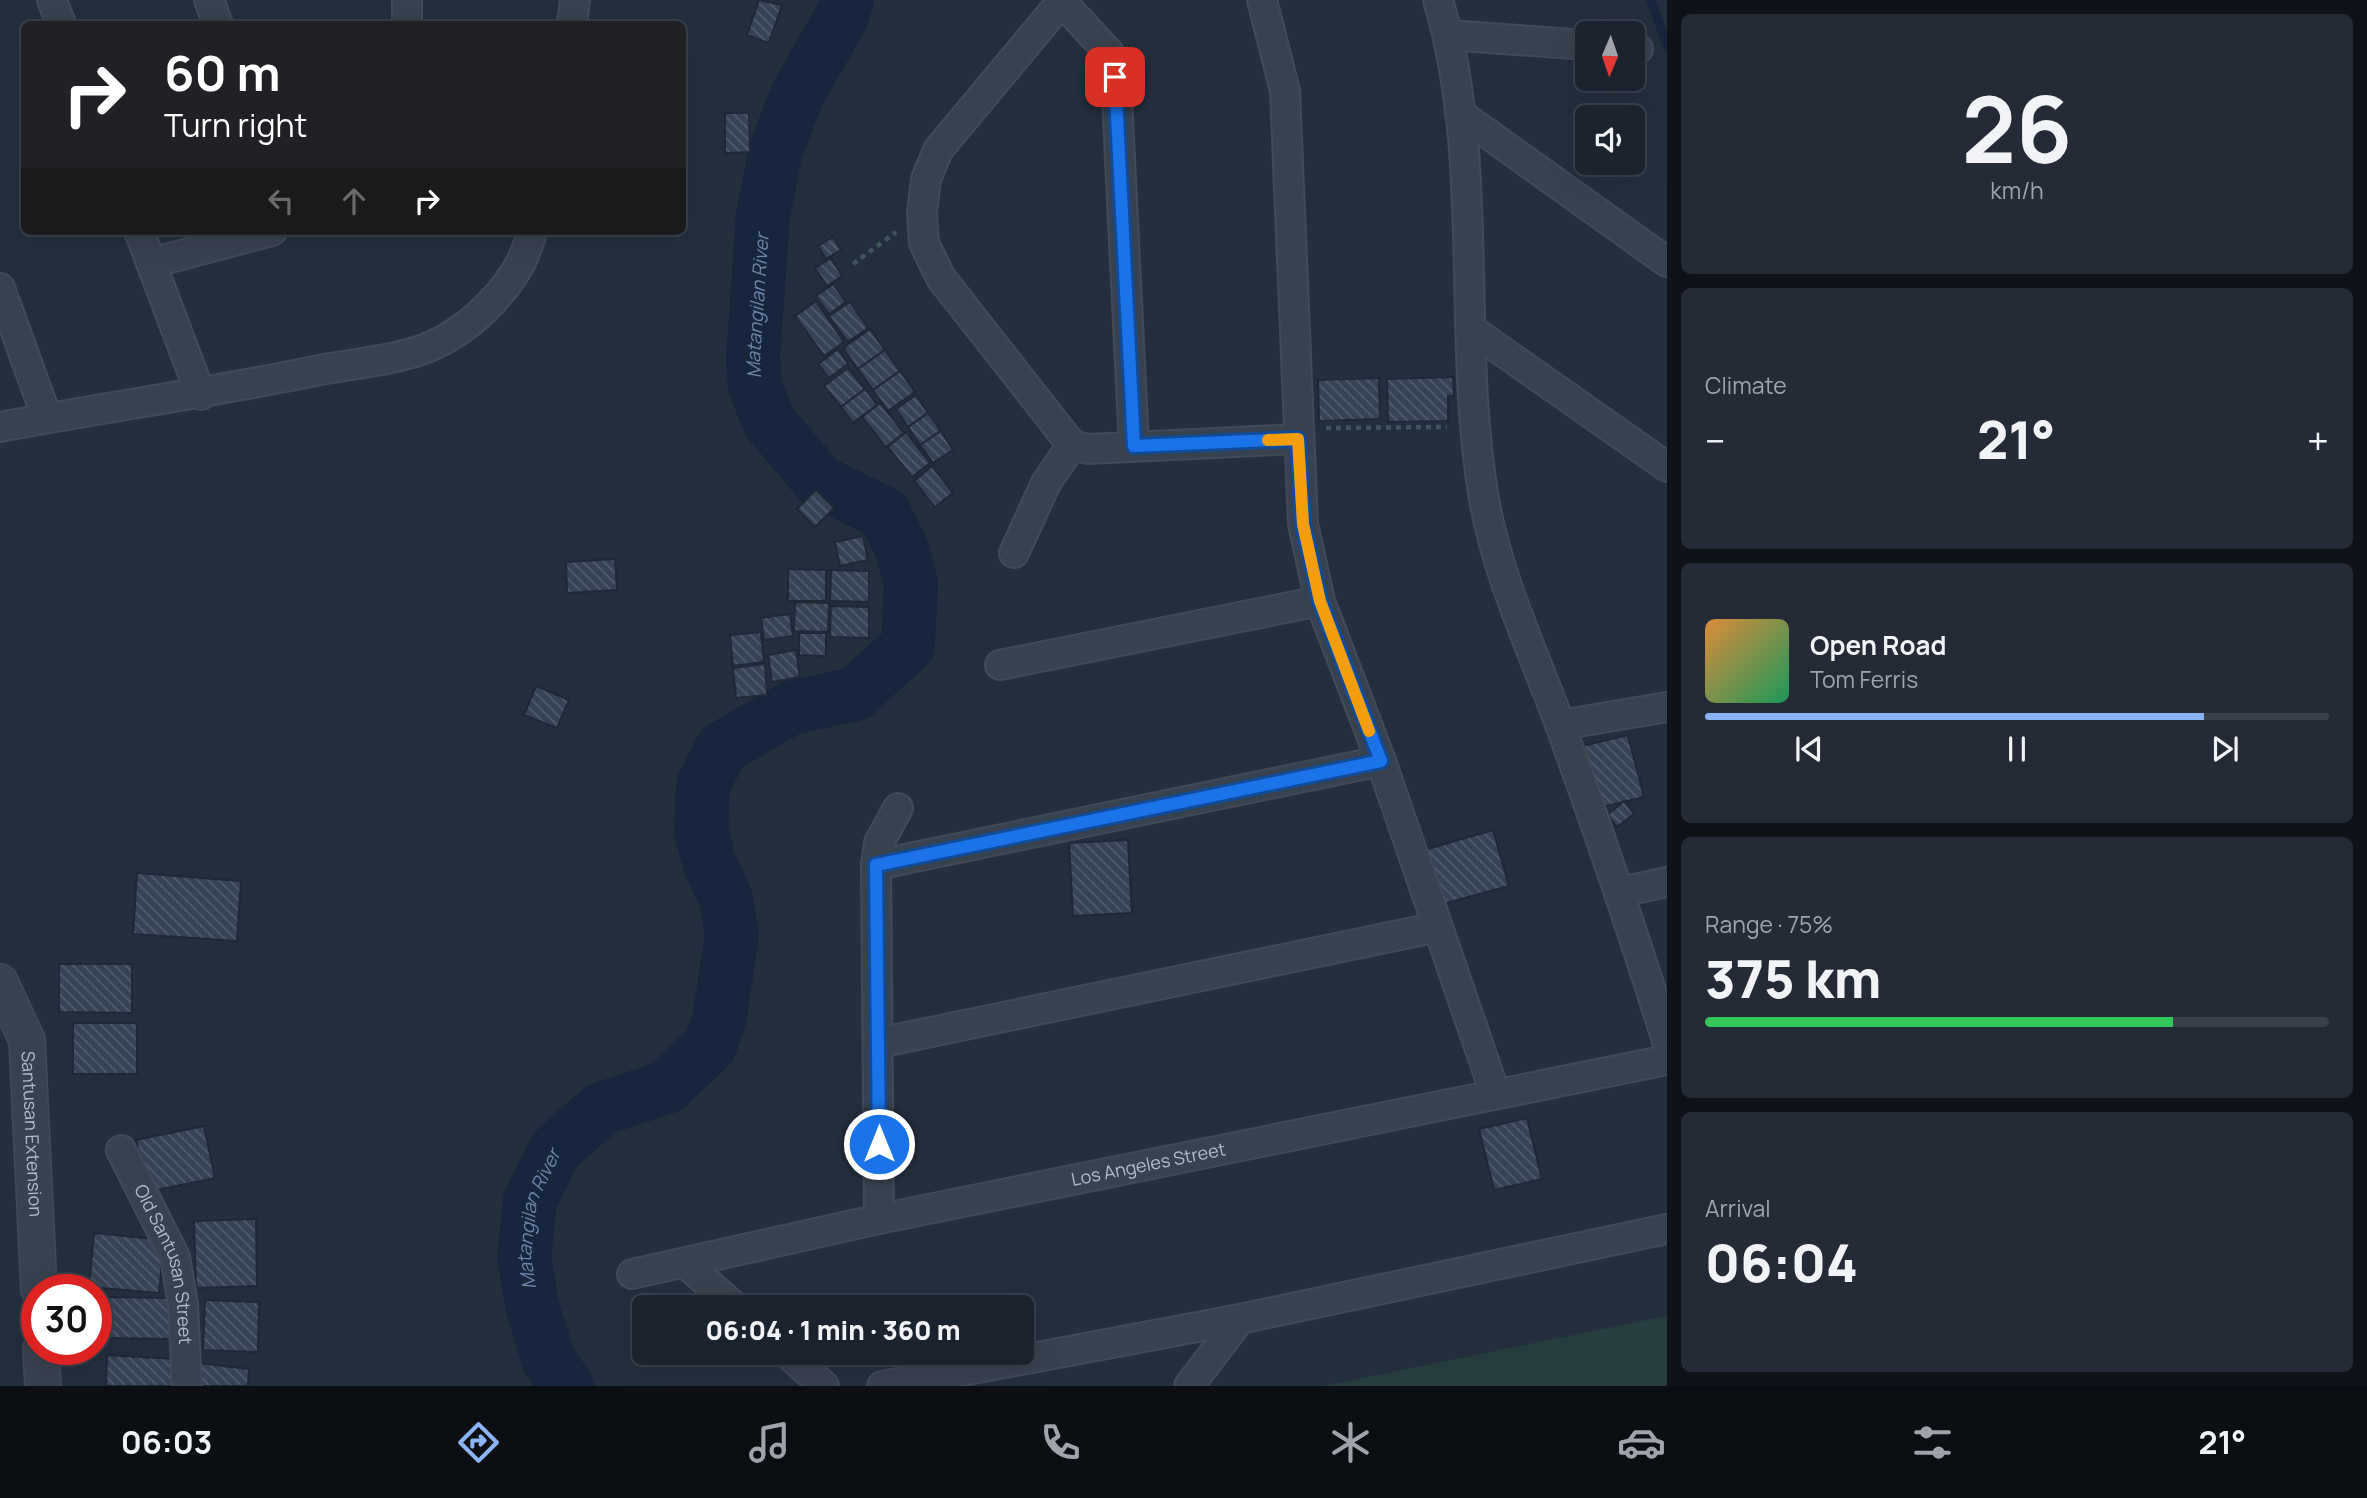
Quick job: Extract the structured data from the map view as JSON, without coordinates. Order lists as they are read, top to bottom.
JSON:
{
  "streets": {
    "street": ["Santusan Extension", "Los Angeles Street", "Old Santusan Street"]
  },
  "water": ["Matangilan River"],
  "north": "bottom",
  "page": {
    "tile": [
      ["26", "km/h"],
      "Climate",
      ["Range · 75%", "375 km"],
      ["Arrival", "06:04"]
    ],
    "turn": ["60 m", "Turn right"],
    "heat": ["−", "21°", "+"],
    "song": ["Open Road", "Tom Ferris"],
    "limit": "30",
    "trip": "06:04 · 1 min · 360 m",
    "tabs": ["06:03", "21°"]
  }
}
